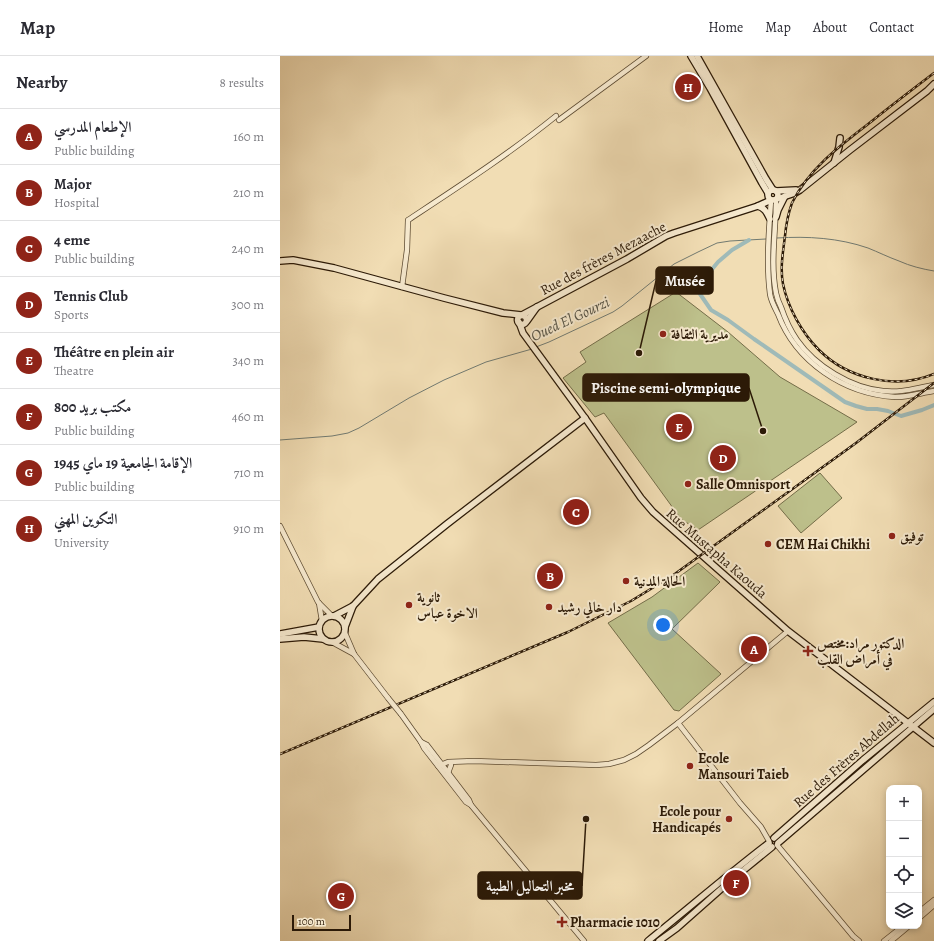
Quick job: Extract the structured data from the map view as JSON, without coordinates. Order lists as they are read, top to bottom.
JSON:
{
  "streets": {
    "main road": ["Rue des frères Mezaache", "Rue Mustapha Kaouda", "Rue des Frères Abdellah"]
  },
  "crossings": [
    ["Rue des frères Mezaache", "Rue Mustapha Kaouda"],
    ["Rue Mustapha Kaouda", "Rue des Frères Abdellah"]
  ],
  "water": ["Oued El Gourzi"],
  "places": {
    "other": [
      "مديرية الثقافة",
      "Musée",
      "Piscine semi-olympique",
      "Salle Omnisport",
      "توفيق",
      "CEM Hai Chikhi",
      "الحالة المدنية",
      "ثانوية الاخوة عباس",
      "دار خالي رشيد",
      "Ecole Mansouri Taieb",
      "مخبر التحاليل الطبية",
      "Ecole pour Handicapés"
    ],
    "health": ["الدكتور مراد:مختص في أمراض القلب", "Pharmacie 1010"]
  },
  "scale_bar": "100 m",
  "page": {
    "header": "Map",
    "nav": [
      "Home",
      "Map",
      "About",
      "Contact"
    ],
    "heading": ["Nearby", "8 results"],
    "pins": [
      "H",
      "E",
      "D",
      "C",
      "B",
      "A",
      "F",
      "G"
    ],
    "list": [
      {
        "mark": "A",
        "name": "الإطعام المدرسي",
        "note": "Public building",
        "value": "160 m"
      },
      {
        "mark": "B",
        "name": "Major",
        "note": "Hospital",
        "value": "210 m"
      },
      {
        "mark": "C",
        "name": "4 eme",
        "note": "Public building",
        "value": "240 m"
      },
      {
        "mark": "D",
        "name": "Tennis Club",
        "note": "Sports",
        "value": "300 m"
      },
      {
        "mark": "E",
        "name": "Théâtre en plein air",
        "note": "Theatre",
        "value": "340 m"
      },
      {
        "mark": "F",
        "name": "مكتب بريد 800",
        "note": "Public building",
        "value": "460 m"
      },
      {
        "mark": "G",
        "name": "الإقامة الجامعية 19 ماي 1945",
        "note": "Public building",
        "value": "710 m"
      },
      {
        "mark": "H",
        "name": "التكوين المهني",
        "note": "University",
        "value": "910 m"
      }
    ],
    "map_buttons": ["+", "−"],
    "scale": "100 m"
  }
}
